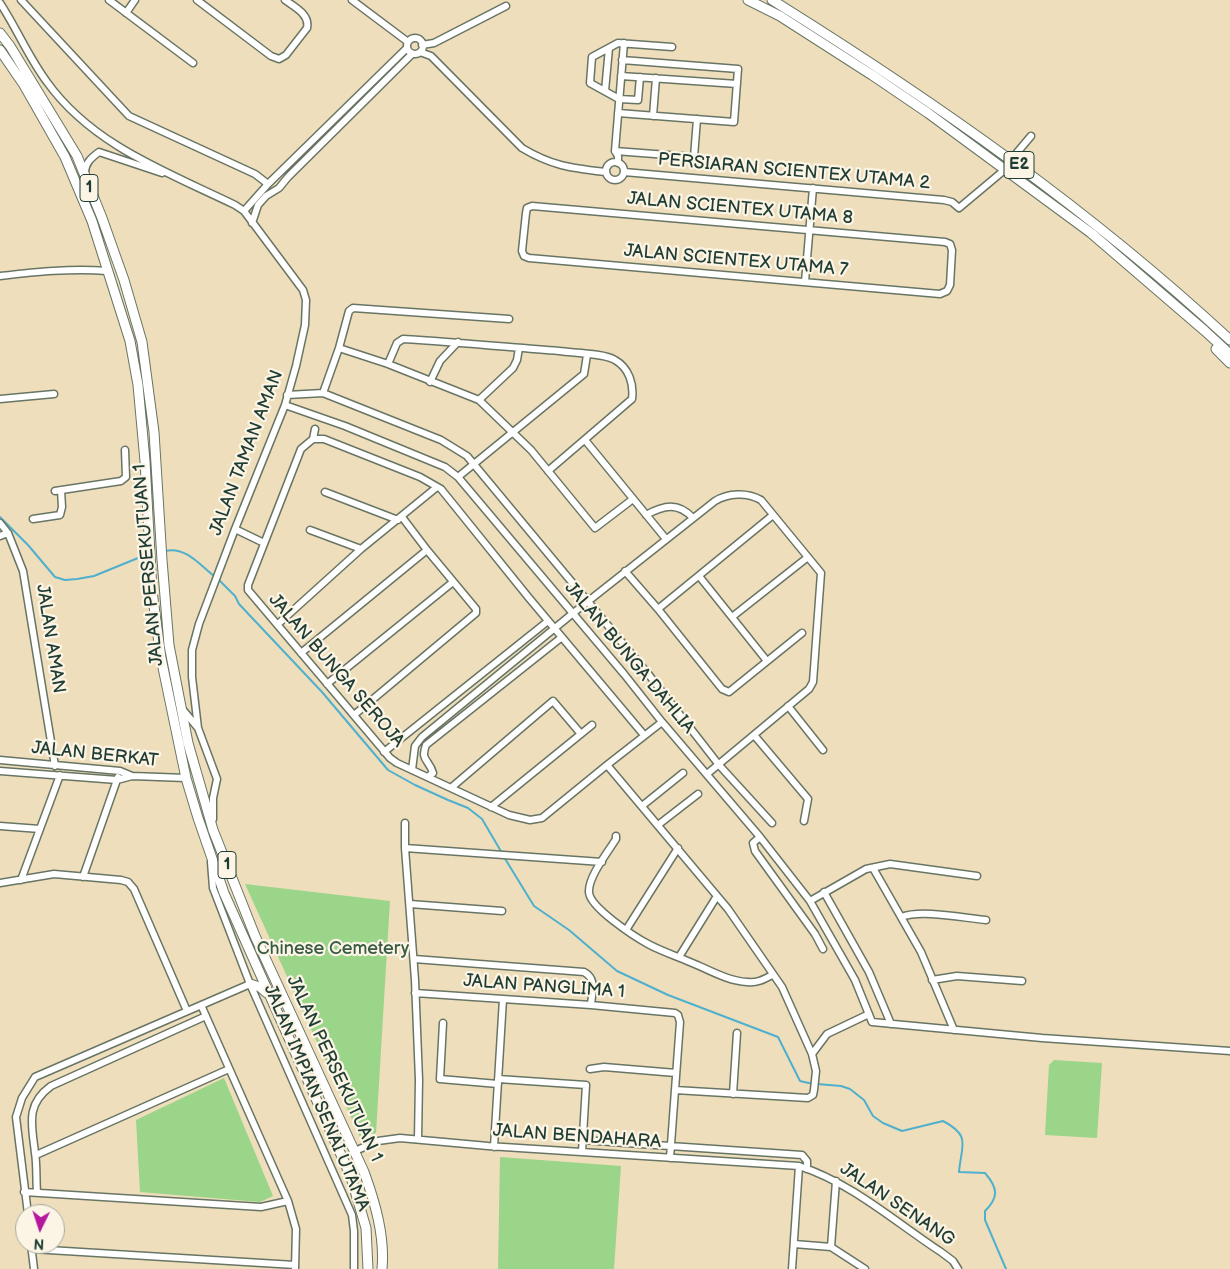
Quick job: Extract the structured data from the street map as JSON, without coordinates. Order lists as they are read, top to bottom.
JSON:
{
  "streets": {
    "highway": ["E2", "1", "JALAN PERSEKUTUAN 1"],
    "street": [
      "PERSIARAN SCIENTEX UTAMA 2",
      "JALAN SCIENTEX UTAMA 8",
      "JALAN SCIENTEX UTAMA 7",
      "JALAN TAMAN AMAN",
      "JALAN AMAN",
      "JALAN BUNGA DAHLIA",
      "JALAN BUNGA SEROJA",
      "JALAN BERKAT",
      "JALAN PANGLIMA 1",
      "JALAN IMPIAN SENAI UTAMA",
      "JALAN BENDAHARA",
      "JALAN SENANG"
    ]
  },
  "crossings": [
    ["JALAN SCIENTEX UTAMA 8", "JALAN SCIENTEX UTAMA 7"],
    ["JALAN TAMAN AMAN", "JALAN PERSEKUTUAN 1"],
    ["JALAN TAMAN AMAN", "JALAN BUNGA DAHLIA"],
    ["JALAN PERSEKUTUAN 1", "JALAN BERKAT"],
    ["JALAN PERSEKUTUAN 1", "JALAN IMPIAN SENAI UTAMA"],
    ["JALAN PERSEKUTUAN 1", "JALAN BENDAHARA"],
    ["JALAN AMAN", "JALAN BERKAT"],
    ["JALAN BENDAHARA", "JALAN SENANG"]
  ],
  "parks": ["Chinese Cemetery"],
  "north": "bottom"
}
